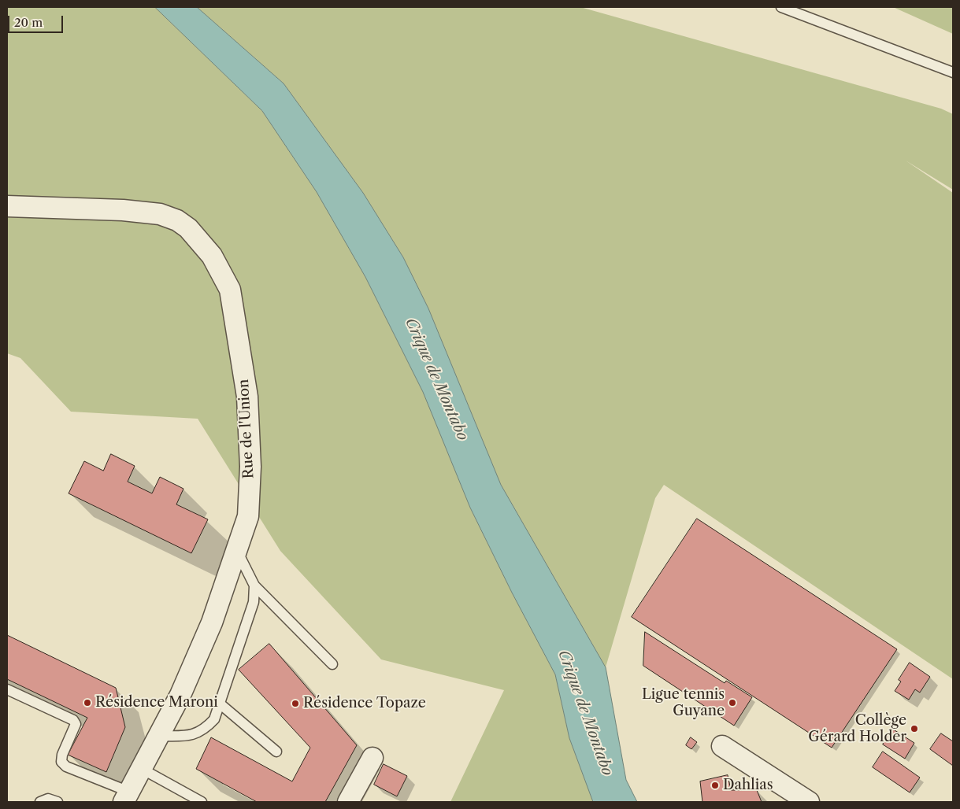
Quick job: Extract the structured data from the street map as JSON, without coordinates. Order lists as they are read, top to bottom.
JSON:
{
  "streets": {
    "street": ["Rue de l'Union"]
  },
  "water": ["Crique de Montabo"],
  "places": [
    "Résidence Maroni",
    "Ligue tennis Guyane",
    "Résidence Topaze",
    "Collège Gérard Holder",
    "Dahlias"
  ],
  "scale_bar": "20 m"
}
